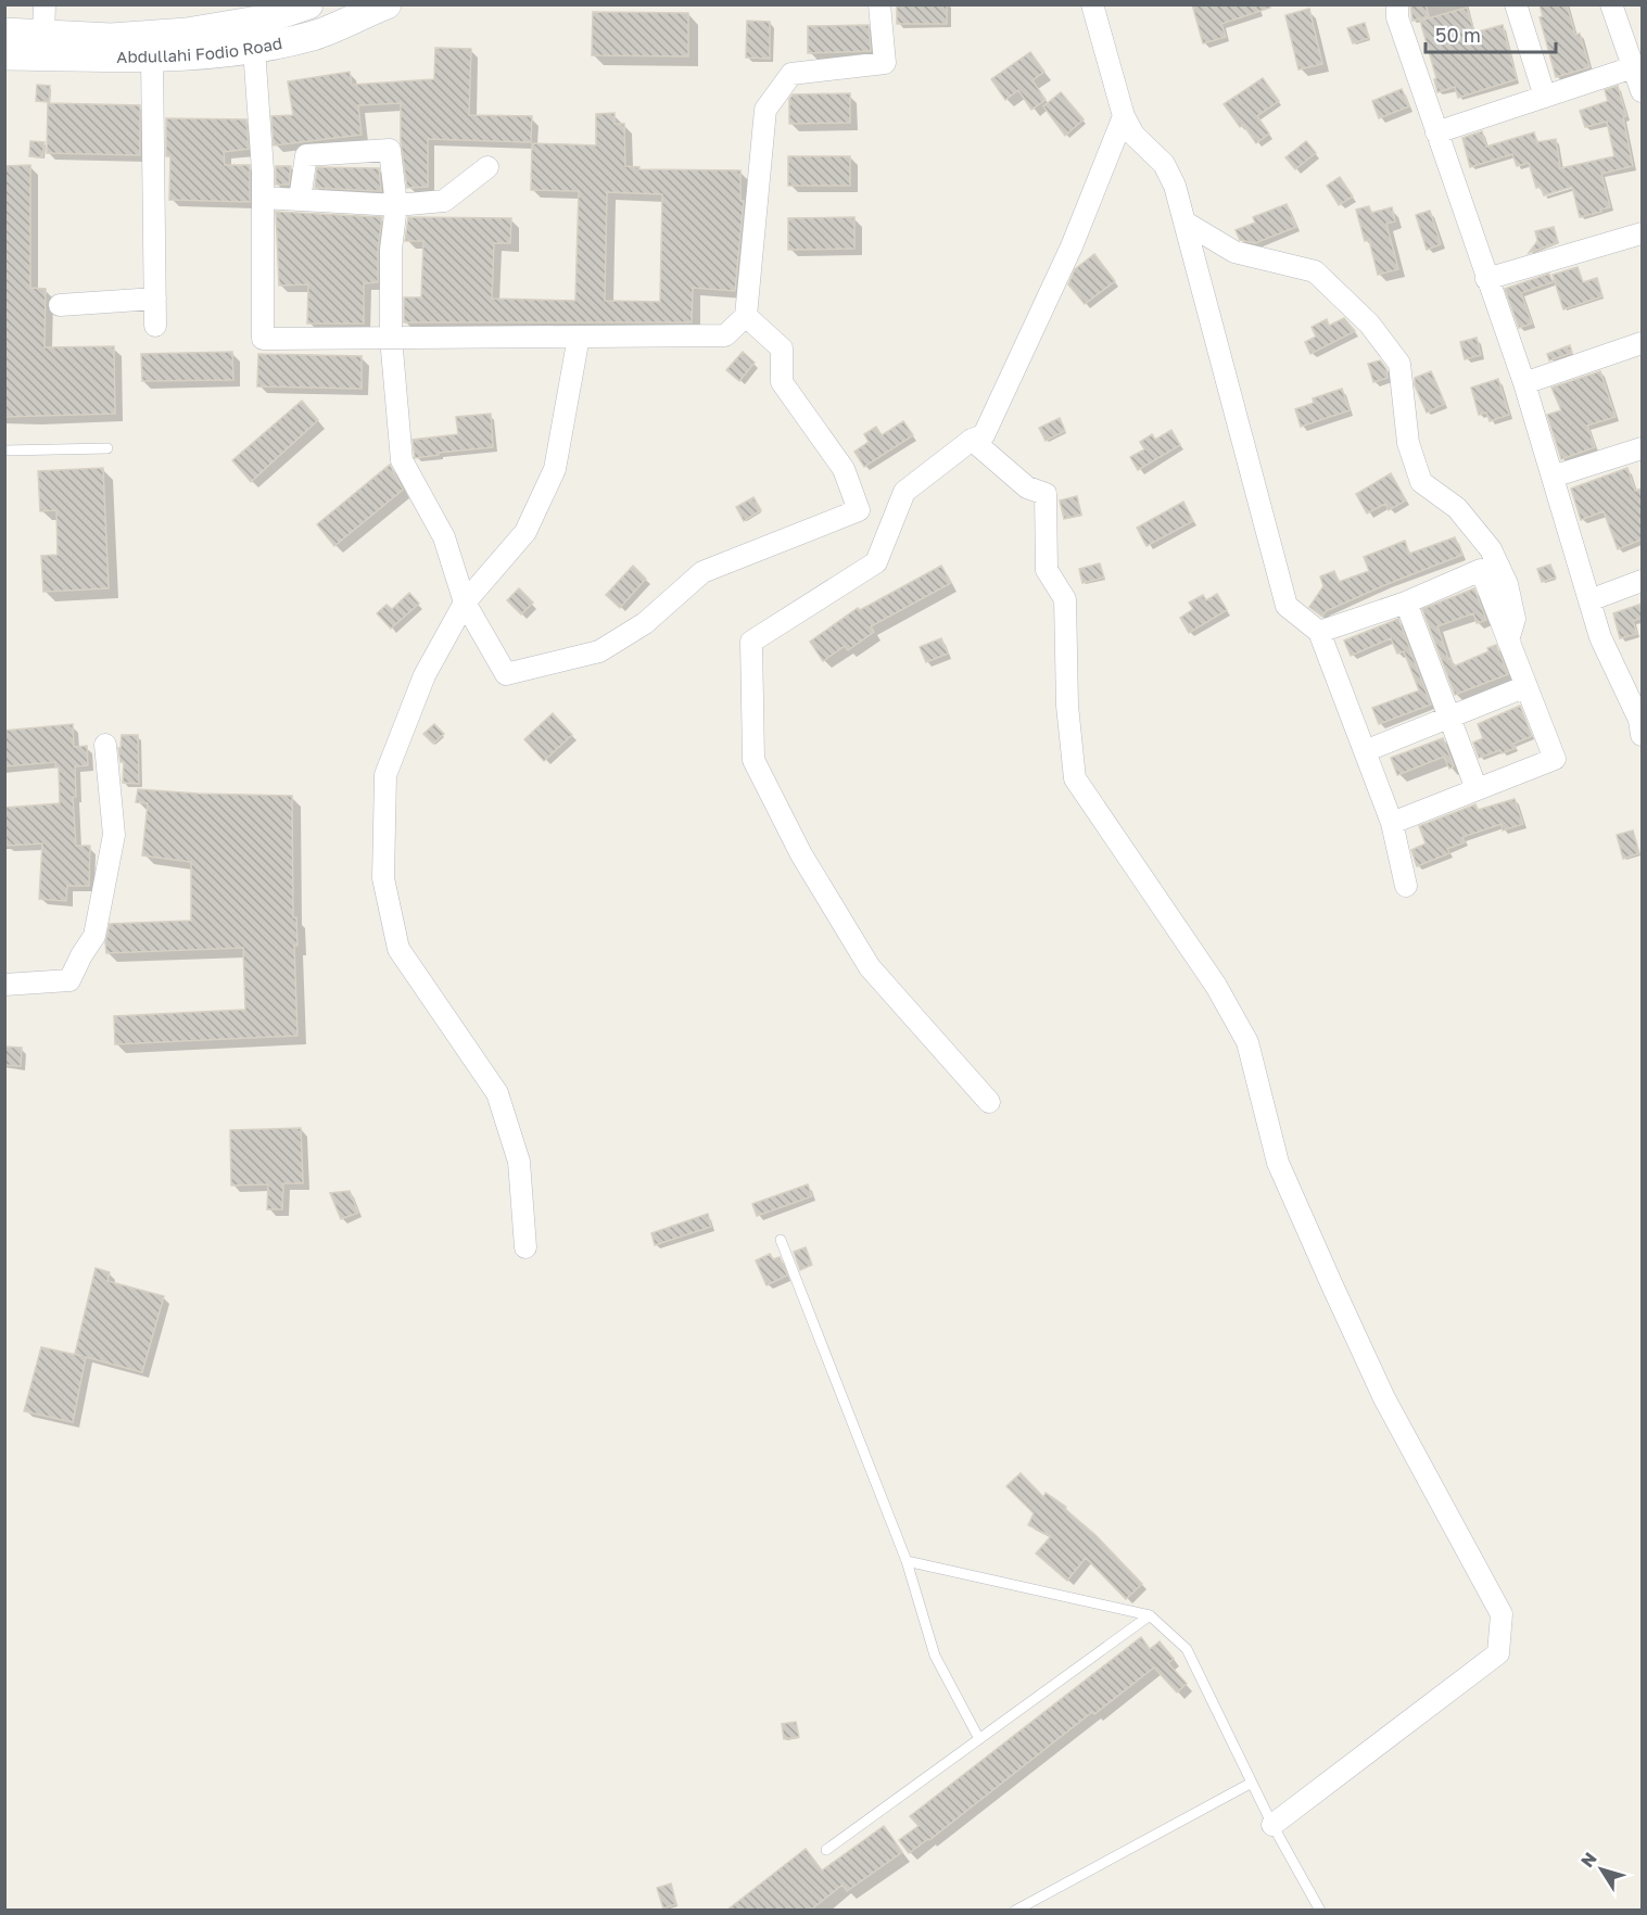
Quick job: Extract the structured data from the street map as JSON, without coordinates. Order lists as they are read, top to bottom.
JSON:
{
  "streets": {
    "main road": ["Abdullahi Fodio Road"]
  },
  "scale_bar": "50 m",
  "north": "top left"
}
